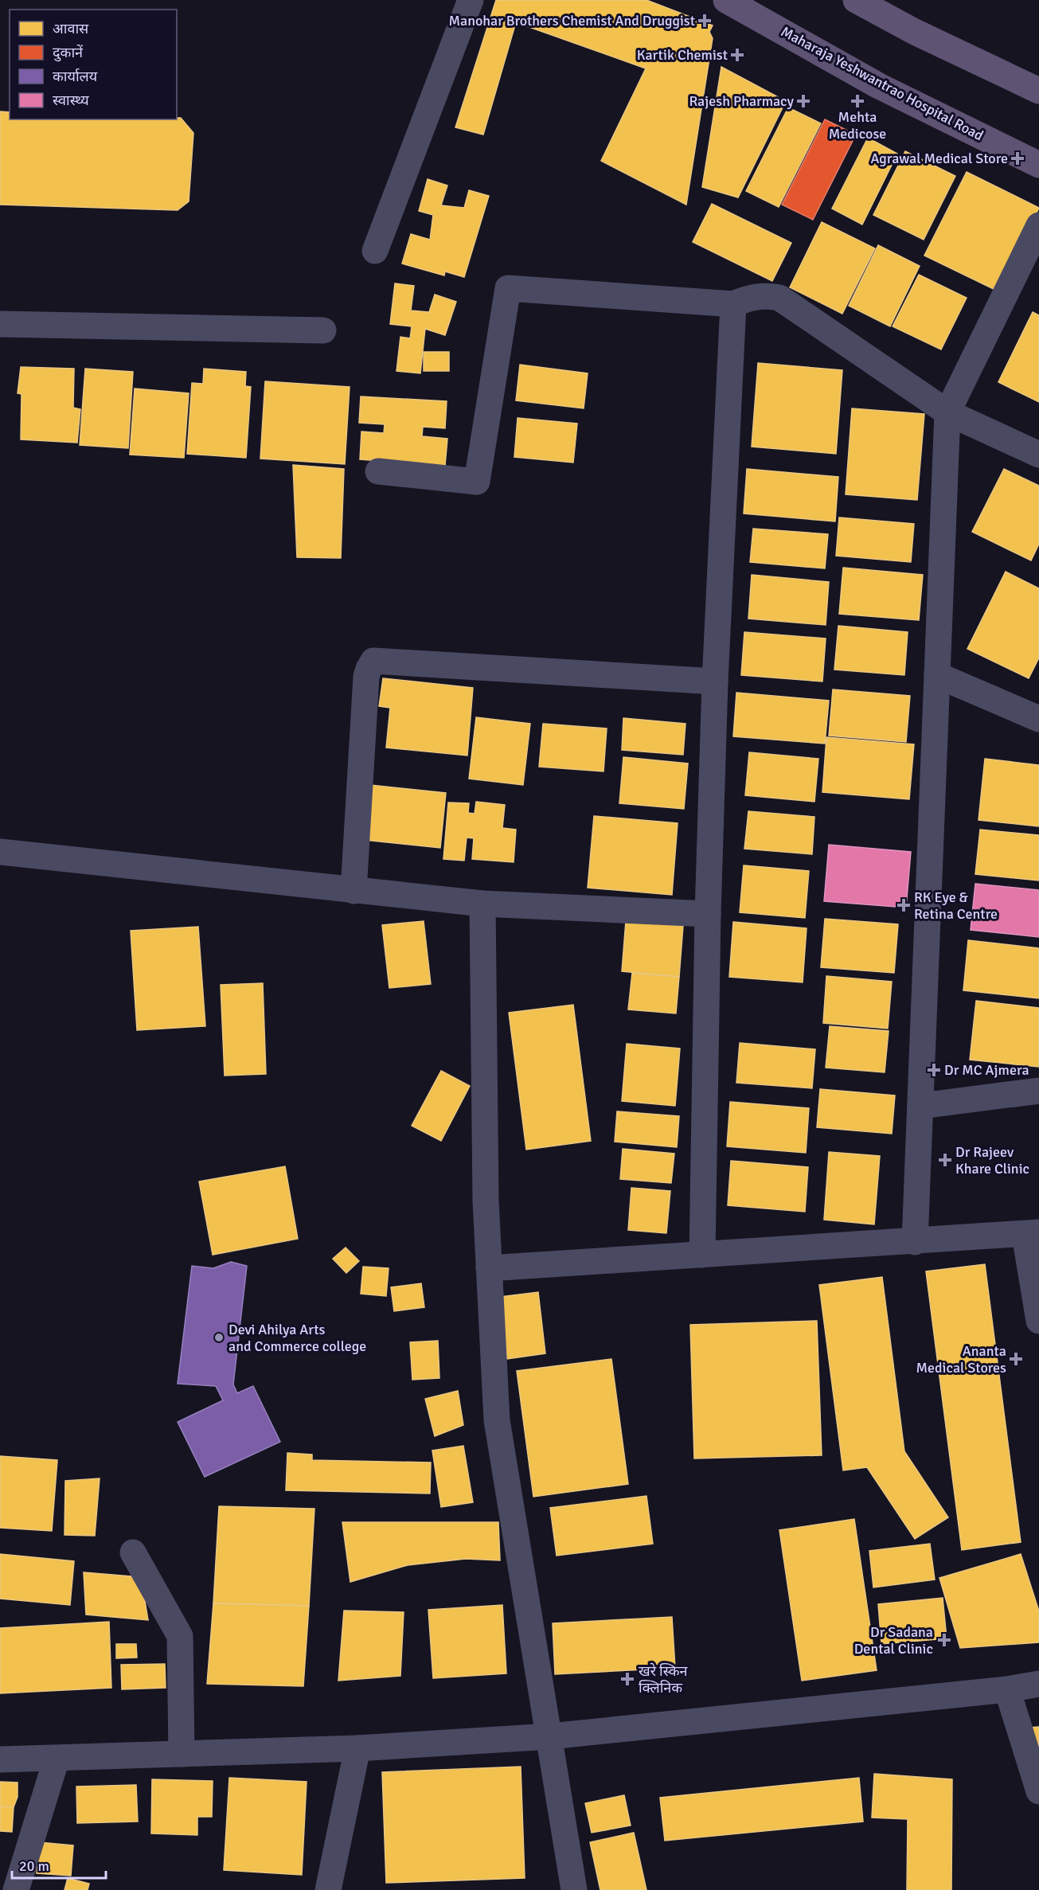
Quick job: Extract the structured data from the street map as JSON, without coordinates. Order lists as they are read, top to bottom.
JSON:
{
  "streets": {
    "main road": ["Maharaja Yeshwantrao Hospital Road"]
  },
  "places": {
    "health": [
      "Manohar Brothers Chemist And Druggist",
      "Kartik Chemist",
      "Rajesh Pharmacy",
      "Mehta Medicose",
      "Agrawal Medical Store",
      "RK Eye & Retina Centre",
      "Dr MC Ajmera",
      "Dr Rajeev Khare Clinic",
      "Ananta Medical Stores",
      "Dr Sadana Dental Clinic",
      "खरे स्किन क्लिनिक"
    ],
    "other": ["Devi Ahilya Arts and Commerce college"]
  },
  "legend": [
    "आवास",
    "दुकानें",
    "कार्यालय",
    "स्वास्थ्य"
  ],
  "scale_bar": "20 m"
}
